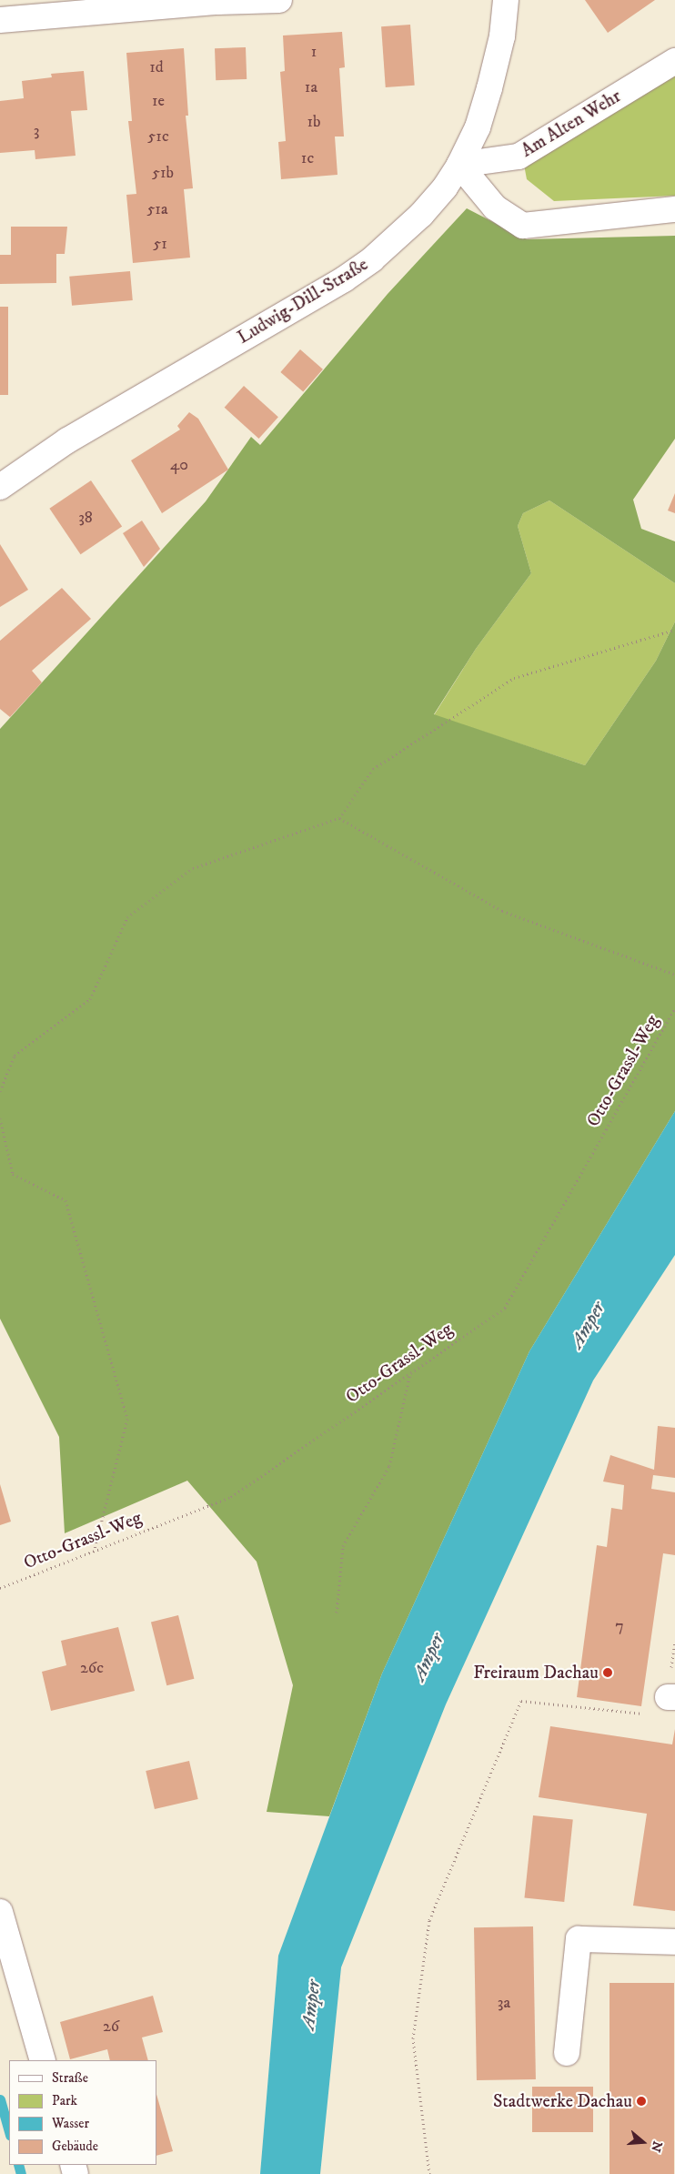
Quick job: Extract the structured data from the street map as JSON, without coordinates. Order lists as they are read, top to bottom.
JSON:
{
  "streets": {
    "street": ["Am Alten Wehr", "Ludwig-Dill-Straße"],
    "path": ["Otto-Grassl-Weg"]
  },
  "crossings": [
    ["Am Alten Wehr", "Ludwig-Dill-Straße"]
  ],
  "water": ["Amper"],
  "places": ["Freiraum Dachau", "Stadtwerke Dachau"],
  "house_numbers": [
    "1",
    "1d",
    "1a",
    "1e",
    "1b",
    "3",
    "51c",
    "1c",
    "51b",
    "51a",
    "51",
    "40",
    "38",
    "7",
    "26c",
    "3a",
    "26"
  ],
  "legend": [
    "Straße",
    "Park",
    "Wasser",
    "Gebäude"
  ],
  "north": "right"
}
